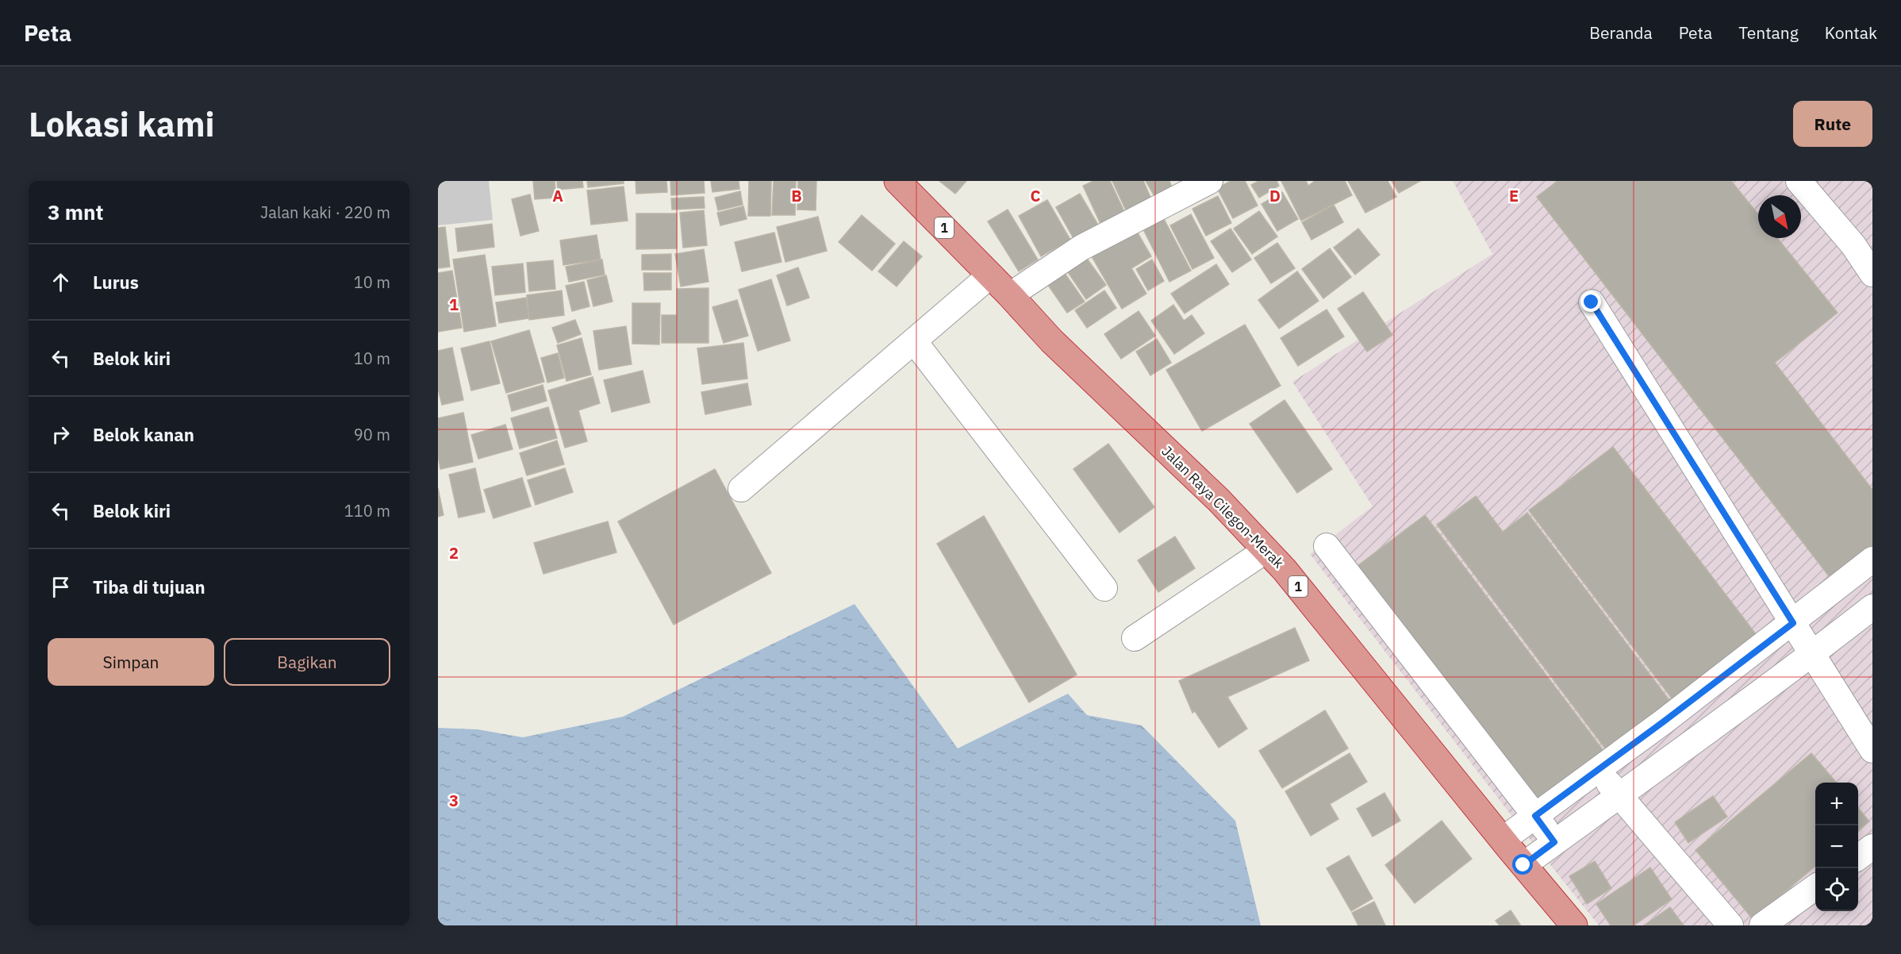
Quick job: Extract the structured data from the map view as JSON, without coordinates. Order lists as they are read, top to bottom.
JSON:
{
  "streets": {
    "highway": ["1", "Jalan Raya Cilegon-Merak"]
  },
  "north": "bottom right",
  "page": {
    "header": "Peta",
    "nav": [
      "Beranda",
      "Peta",
      "Tentang",
      "Kontak"
    ],
    "buttons": [
      "Rute",
      ["Simpan", "Bagikan"]
    ],
    "title": "Lokasi kami",
    "heading": ["3 mnt", "Jalan kaki · 220 m"],
    "list": [
      ["Lurus", "10 m"],
      ["Belok kiri", "10 m"],
      ["Belok kanan", "90 m"],
      ["Belok kiri", "110 m"],
      "Tiba di tujuan"
    ],
    "map_buttons": ["+", "−"]
  },
  "grid": {
    "columns": [
      "A",
      "B",
      "C",
      "D",
      "E"
    ],
    "rows": ["1", "2", "3"]
  }
}
